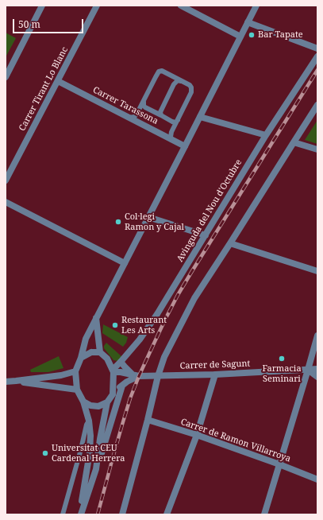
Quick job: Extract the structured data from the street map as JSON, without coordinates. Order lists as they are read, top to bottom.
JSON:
{
  "streets": {
    "street": [
      "Carrer Tirant Lo Blanc",
      "Carrer Tarassona",
      "Avinguda del Nou d'Octubre",
      "Carrer de Sagunt",
      "Carrer de Ramon Villarroya"
    ]
  },
  "crossings": [
    ["Carrer Tirant Lo Blanc", "Carrer Tarassona"],
    ["Avinguda del Nou d'Octubre", "Carrer de Sagunt"]
  ],
  "places": [
    "Bar Tapate",
    "Col·legi Ramon y Cajal",
    "Restaurant Les Arts",
    "Farmacia Seminari",
    "Universitat CEU Cardenal Herrera"
  ],
  "scale_bar": "50 m"
}
